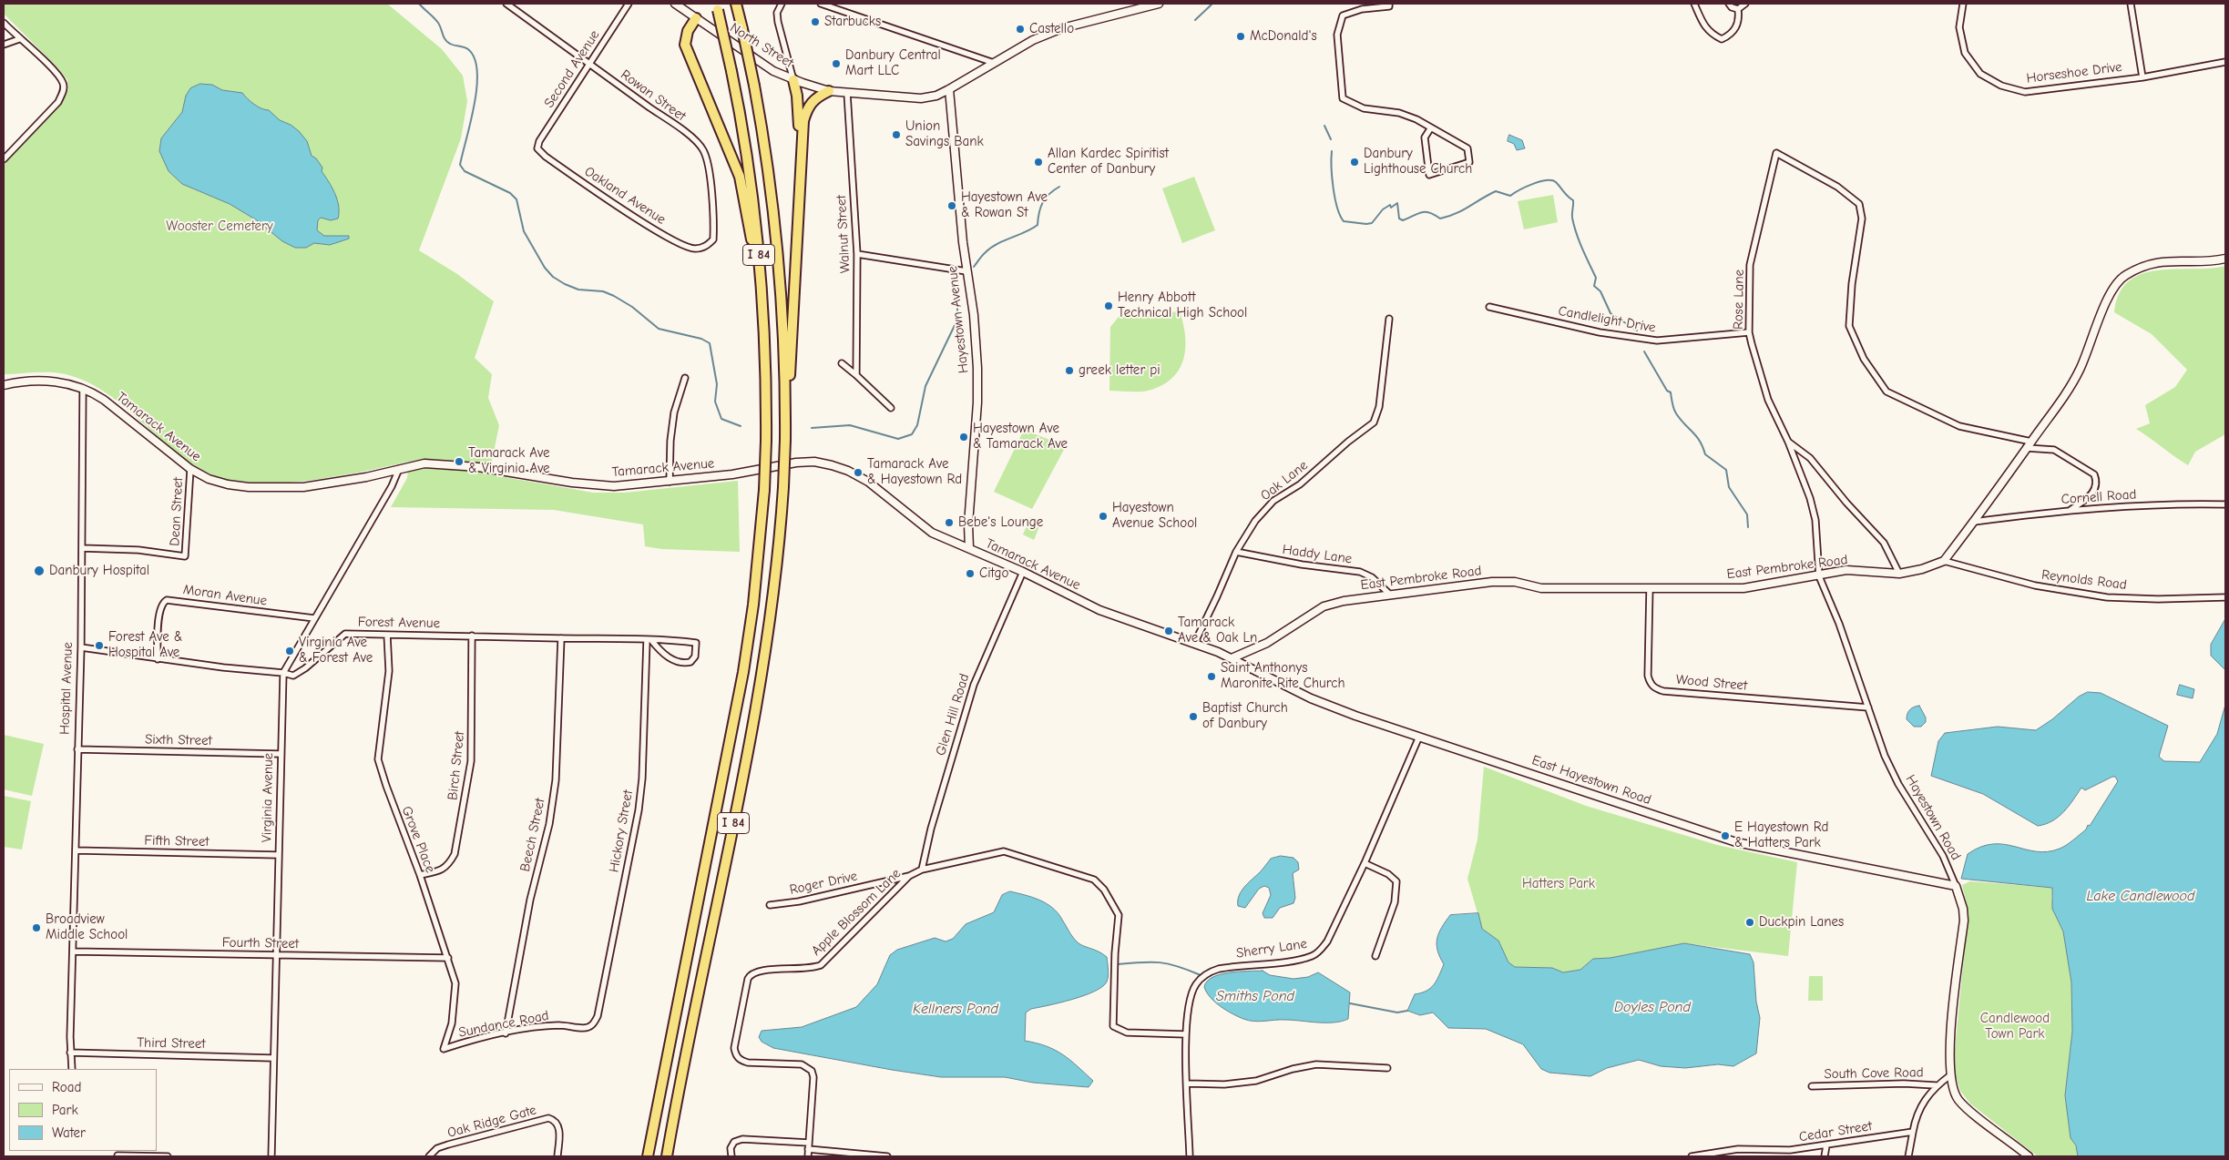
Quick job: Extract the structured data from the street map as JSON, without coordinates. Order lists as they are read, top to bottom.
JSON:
{
  "streets": {
    "highway": ["I 84"],
    "street": [
      "North Street",
      "Second Avenue",
      "Horseshoe Drive",
      "Rowan Street",
      "Oakland Avenue",
      "Walnut Street",
      "Rose Lane",
      "Hayestown Avenue",
      "Candlelight Drive",
      "Tamarack Avenue",
      "Oak Lane",
      "Cornell Road",
      "Dean Street",
      "Haddy Lane",
      "East Pembroke Road",
      "Reynolds Road",
      "Moran Avenue",
      "Forest Avenue",
      "Wood Street",
      "Hospital Avenue",
      "Glen Hill Road",
      "Sixth Street",
      "Birch Street",
      "East Hayestown Road",
      "Virginia Avenue",
      "Hayestown Road",
      "Hickory Street",
      "Beech Street",
      "Grove Place",
      "Fifth Street",
      "Roger Drive",
      "Apple Blossom Lane",
      "Fourth Street",
      "Sherry Lane",
      "Sundance Road",
      "Third Street",
      "South Cove Road",
      "Oak Ridge Gate",
      "Cedar Street"
    ]
  },
  "crossings": [
    ["North Street", "Walnut Street"],
    ["North Street", "Hayestown Avenue"],
    ["Second Avenue", "Rowan Street"],
    ["Second Avenue", "Oakland Avenue"],
    ["Rowan Street", "Oakland Avenue"],
    ["Rose Lane", "Candlelight Drive"],
    ["Rose Lane", "East Pembroke Road"],
    ["Rose Lane", "Hayestown Road"],
    ["Hayestown Avenue", "Tamarack Avenue"],
    ["Tamarack Avenue", "Oak Lane"],
    ["Tamarack Avenue", "Dean Street"],
    ["Tamarack Avenue", "East Pembroke Road"],
    ["Tamarack Avenue", "Hospital Avenue"],
    ["Tamarack Avenue", "Glen Hill Road"],
    ["Tamarack Avenue", "East Hayestown Road"],
    ["Tamarack Avenue", "Virginia Avenue"],
    ["Oak Lane", "Haddy Lane"],
    ["Dean Street", "Hospital Avenue"],
    ["Haddy Lane", "East Pembroke Road"],
    ["East Pembroke Road", "Reynolds Road"],
    ["East Pembroke Road", "Wood Street"],
    ["East Pembroke Road", "East Hayestown Road"],
    ["East Pembroke Road", "Hayestown Road"],
    ["Moran Avenue", "Forest Avenue"],
    ["Moran Avenue", "Virginia Avenue"],
    ["Forest Avenue", "Hospital Avenue"],
    ["Forest Avenue", "Birch Street"],
    ["Forest Avenue", "Virginia Avenue"],
    ["Forest Avenue", "Hickory Street"],
    ["Forest Avenue", "Beech Street"],
    ["Forest Avenue", "Grove Place"],
    ["Wood Street", "Hayestown Road"],
    ["Hospital Avenue", "Sixth Street"],
    ["Hospital Avenue", "Fifth Street"],
    ["Hospital Avenue", "Fourth Street"],
    ["Hospital Avenue", "Third Street"],
    ["Glen Hill Road", "Apple Blossom Lane"],
    ["Sixth Street", "Virginia Avenue"],
    ["Birch Street", "Grove Place"],
    ["East Hayestown Road", "Hayestown Road"],
    ["East Hayestown Road", "Sherry Lane"],
    ["Virginia Avenue", "Fifth Street"],
    ["Virginia Avenue", "Fourth Street"],
    ["Virginia Avenue", "Third Street"],
    ["Hickory Street", "Sundance Road"],
    ["Beech Street", "Sundance Road"],
    ["Grove Place", "Fourth Street"],
    ["Grove Place", "Sundance Road"],
    ["Roger Drive", "Apple Blossom Lane"],
    ["Apple Blossom Lane", "Sherry Lane"]
  ],
  "water": [
    "Lake Candlewood",
    "Smiths Pond",
    "Doyles Pond",
    "Kellners Pond"
  ],
  "parks": ["Wooster Cemetery", "Hatters Park", "Candlewood Town Park"],
  "places": [
    "Starbucks",
    "Castello",
    "McDonald's",
    "Danbury Central Mart LLC",
    "Union Savings Bank",
    "Allan Kardec Spiritist Center of Danbury",
    "Danbury Lighthouse Church",
    "Hayestown Ave & Rowan St",
    "Henry Abbott Technical High School",
    "greek letter pi",
    "Hayestown Ave & Tamarack Ave",
    "Tamarack Ave & Virginia Ave",
    "Tamarack Ave & Hayestown Rd",
    "Hayestown Avenue School",
    "Bebe's Lounge",
    "Danbury Hospital",
    "Citgo",
    "Tamarack Ave & Oak Ln",
    "Forest Ave & Hospital Ave",
    "Virginia Ave & Forest Ave",
    "Saint Anthonys Maronite Rite Church",
    "Baptist Church of Danbury",
    "E Hayestown Rd & Hatters Park",
    "Duckpin Lanes",
    "Broadview Middle School"
  ],
  "legend": ["Road", "Park", "Water"]
}
